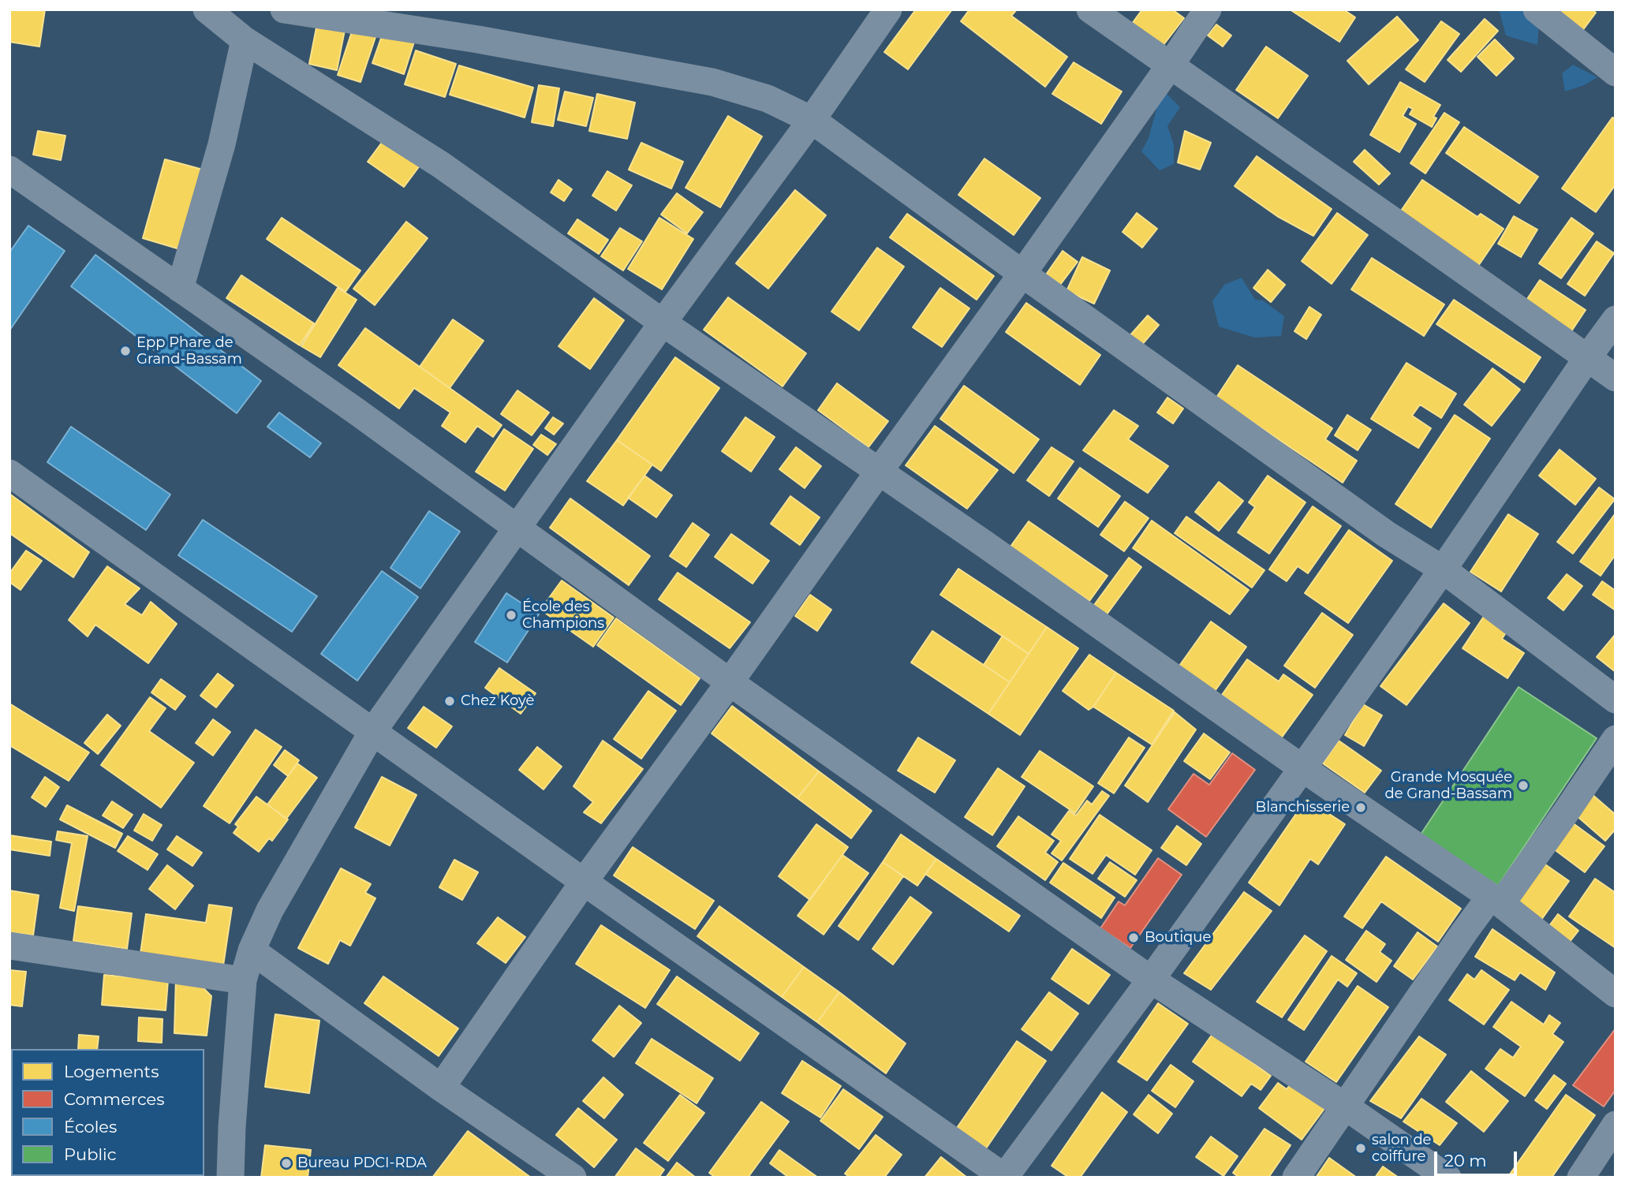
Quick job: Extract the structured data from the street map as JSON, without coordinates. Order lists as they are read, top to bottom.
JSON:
{
  "places": [
    "Epp Phare de Grand-Bassam",
    "École des Champions",
    "Chez Koyè",
    "Grande Mosquée de Grand-Bassam",
    "Blanchisserie",
    "Boutique",
    "salon de coiffure",
    "Bureau PDCI-RDA"
  ],
  "legend": [
    "Logements",
    "Commerces",
    "Écoles",
    "Public"
  ],
  "scale_bar": "20 m"
}
